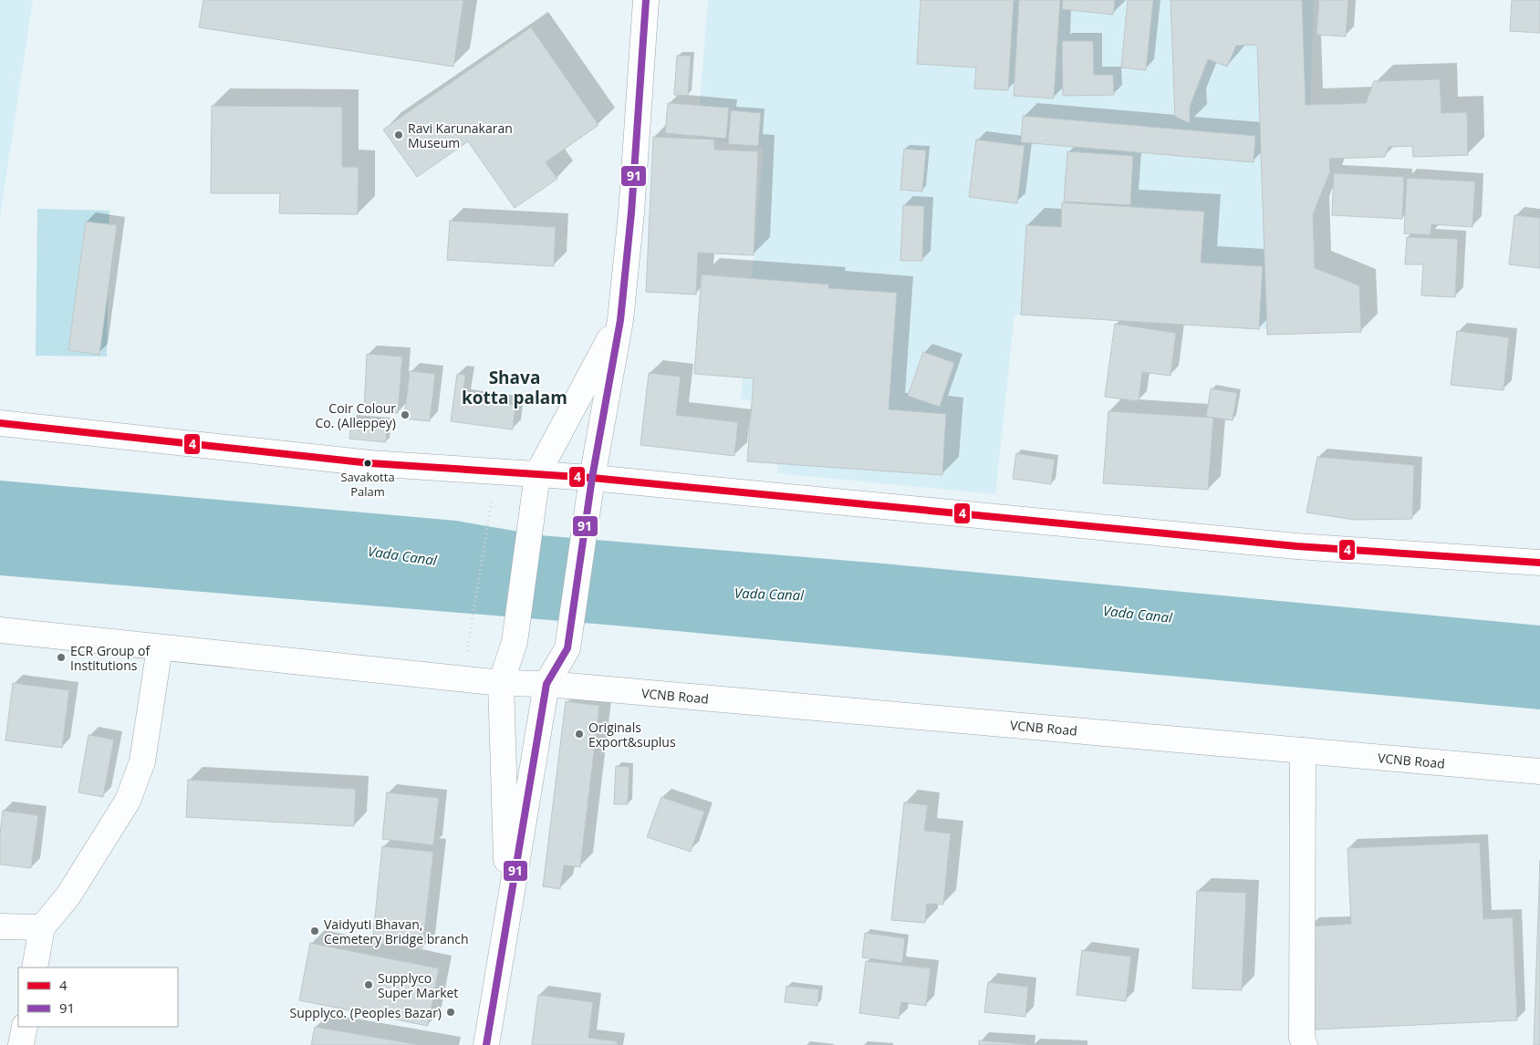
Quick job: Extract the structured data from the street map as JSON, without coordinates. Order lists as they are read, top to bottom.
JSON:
{
  "streets": {
    "main road": ["VCNB Road"]
  },
  "districts": ["Shava kotta palam"],
  "water": ["Vada Canal"],
  "places": [
    "Ravi Karunakaran Museum",
    "Coir Colour Co. (Alleppey)",
    "Savakotta Palam",
    "ECR Group of Institutions",
    "Originals Export&suplus",
    "Vaidyuti Bhavan, Cemetery Bridge branch",
    "Supplyco Super Market",
    "Supplyco. (Peoples Bazar)"
  ],
  "lines": ["transit line 91", "transit line 4"],
  "legend": ["4", "91"]
}
